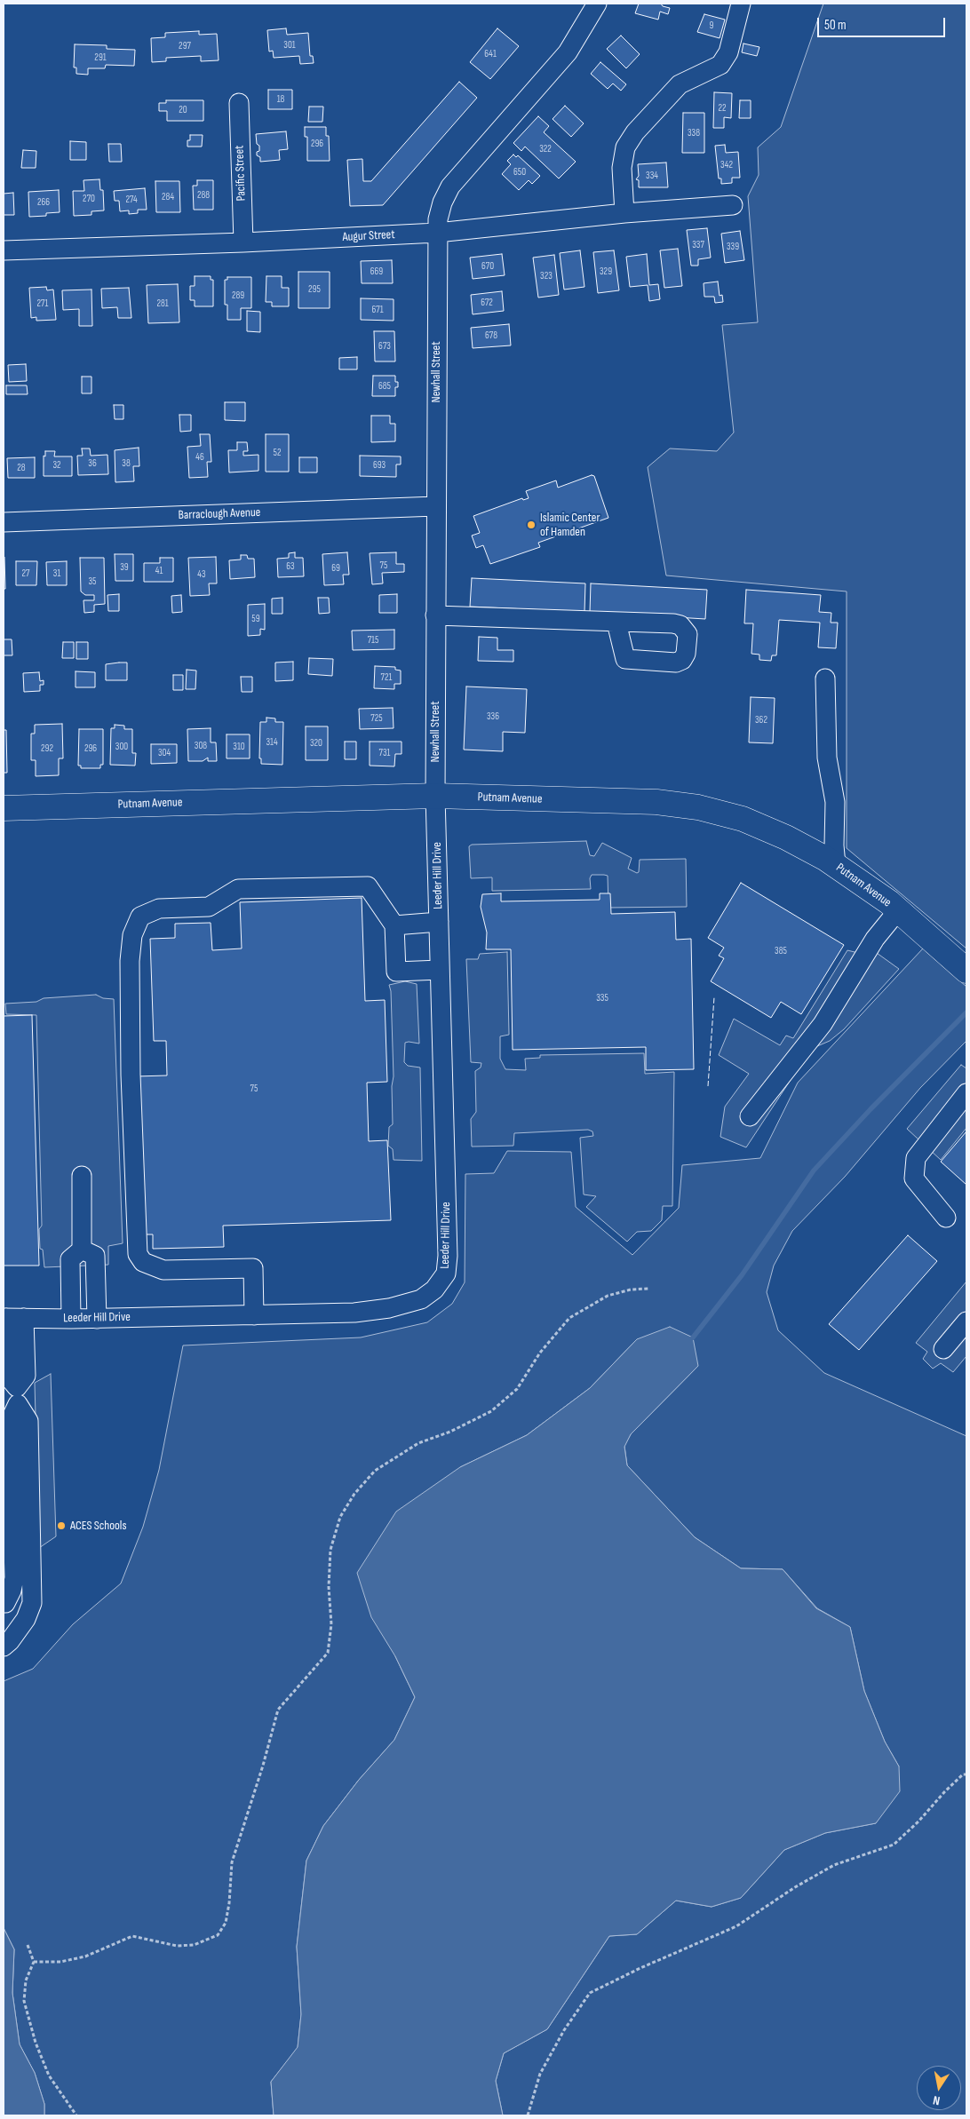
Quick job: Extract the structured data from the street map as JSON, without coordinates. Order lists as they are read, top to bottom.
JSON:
{
  "streets": {
    "main road": ["Putnam Avenue"],
    "street": [
      "Pacific Street",
      "Augur Street",
      "Newhall Street",
      "Barraclough Avenue",
      "Leeder Hill Drive"
    ]
  },
  "crossings": [
    ["Pacific Street", "Augur Street"],
    ["Augur Street", "Newhall Street"],
    ["Newhall Street", "Barraclough Avenue"],
    ["Newhall Street", "Putnam Avenue"],
    ["Newhall Street", "Leeder Hill Drive"],
    ["Putnam Avenue", "Leeder Hill Drive"]
  ],
  "places": ["Islamic Center of Hamden", "ACES Schools"],
  "house_numbers": [
    "9",
    "301",
    "297",
    "641",
    "291",
    "18",
    "22",
    "20",
    "338",
    "296",
    "322",
    "342",
    "650",
    "334",
    "288",
    "284",
    "270",
    "274",
    "266",
    "337",
    "339",
    "670",
    "669",
    "329",
    "323",
    "295",
    "289",
    "672",
    "271",
    "281",
    "671",
    "678",
    "673",
    "685",
    "52",
    "46",
    "36",
    "38",
    "32",
    "693",
    "28",
    "75",
    "63",
    "39",
    "69",
    "41",
    "27",
    "31",
    "43",
    "35",
    "59",
    "715",
    "721",
    "336",
    "725",
    "362",
    "314",
    "320",
    "308",
    "300",
    "310",
    "292",
    "296",
    "304",
    "731",
    "385",
    "335",
    "75"
  ],
  "scale_bar": "50 m",
  "north": "bottom"
}
